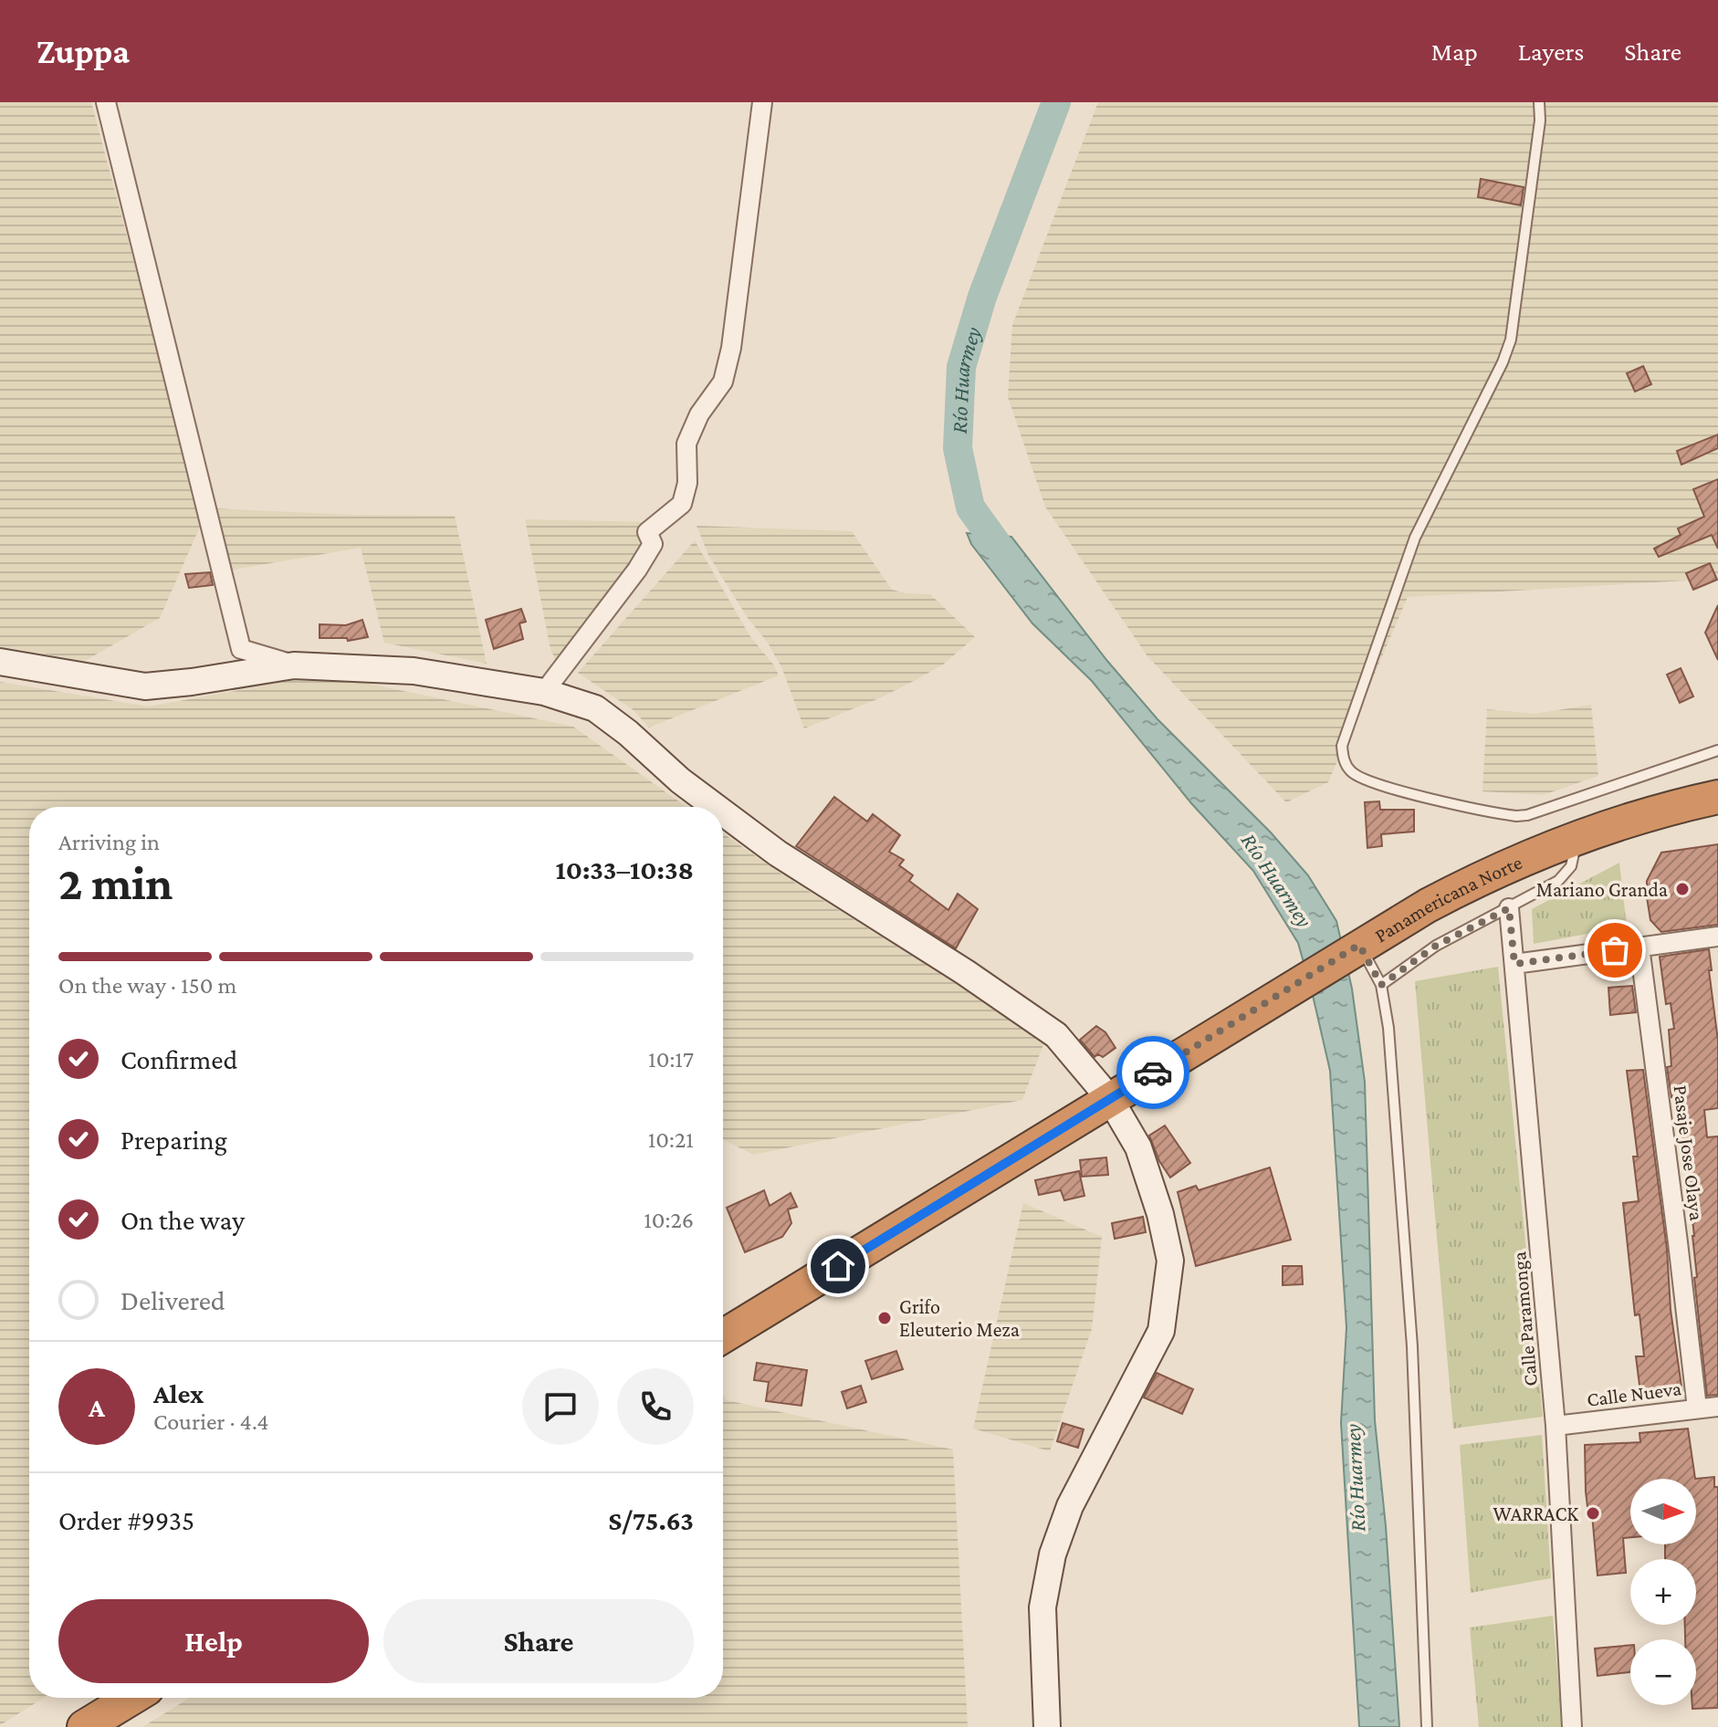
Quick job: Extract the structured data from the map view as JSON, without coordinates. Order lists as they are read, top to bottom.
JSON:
{
  "streets": {
    "highway": ["Panamericana Norte"],
    "street": ["Pasaje Jose Olaya", "Calle Paramonga", "Calle Nueva"]
  },
  "crossings": [
    ["Pasaje Jose Olaya", "Calle Nueva"],
    ["Calle Paramonga", "Calle Nueva"]
  ],
  "water": ["Río Huarmey"],
  "places": ["Mariano Granda", "Grifo Eleuterio Meza", "WARRACK"],
  "north": "right",
  "page": {
    "header": "Zuppa",
    "nav": ["Map", "Layers", "Share"],
    "heading": ["2 min", "Arriving in", "10:33–10:38"],
    "panel": [
      "Alex",
      "Courier · 4.4",
      "Order #9935",
      "S/75.63"
    ],
    "bar": "On the way · 150 m",
    "list": [
      ["Confirmed", "10:17"],
      ["Preparing", "10:21"],
      ["On the way", "10:26"],
      "Delivered"
    ],
    "round": "A",
    "map_buttons": ["+", "−"],
    "buttons": ["Help", "Share"]
  }
}
